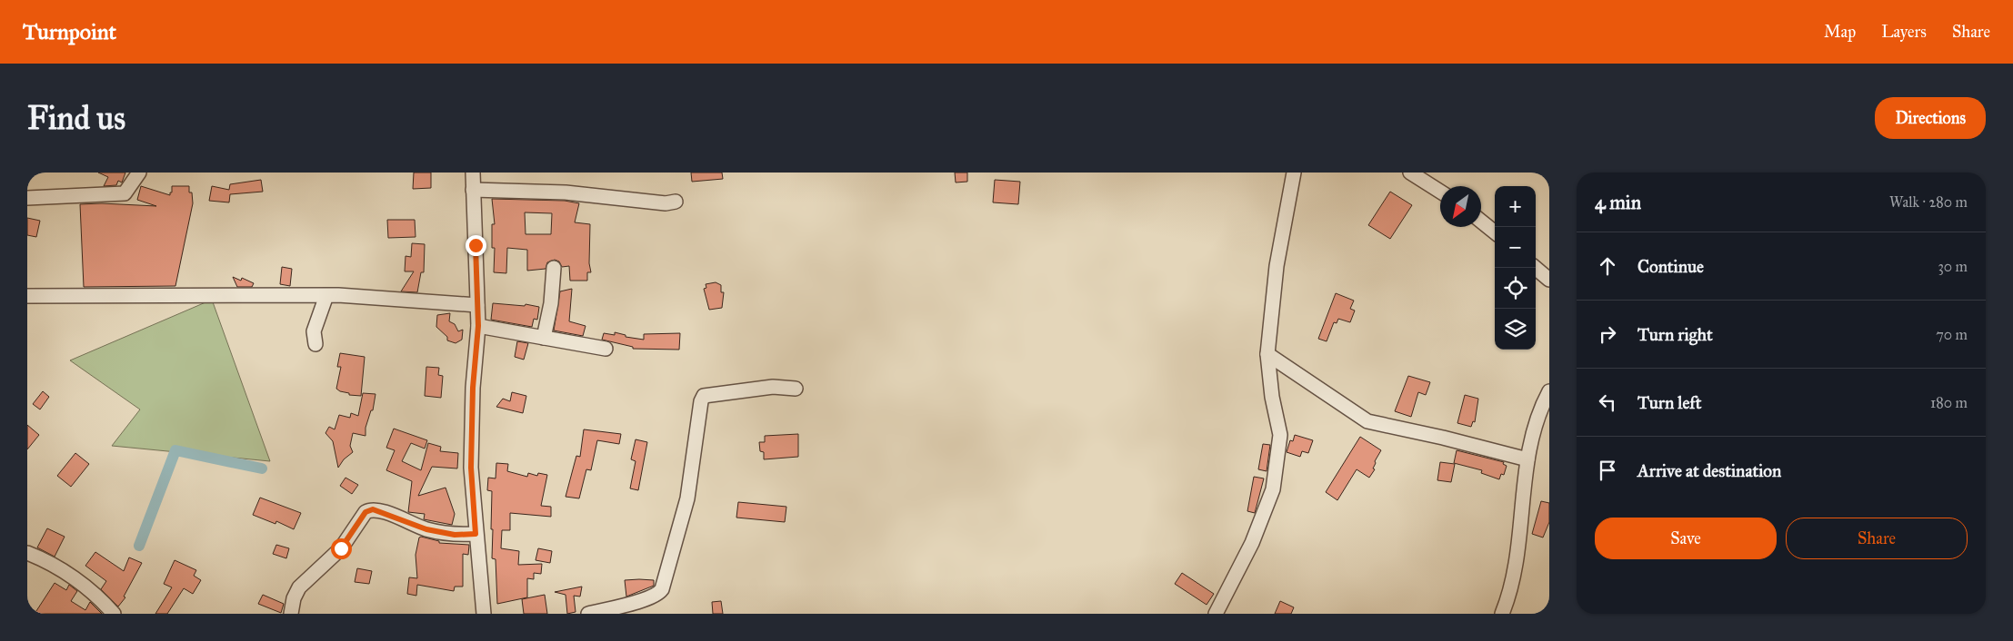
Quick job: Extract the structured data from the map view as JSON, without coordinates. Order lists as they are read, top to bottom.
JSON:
{
  "north": "bottom left",
  "page": {
    "header": "Turnpoint",
    "nav": ["Map", "Layers", "Share"],
    "buttons": [
      "Directions",
      ["Save", "Share"]
    ],
    "title": "Find us",
    "heading": ["4 min", "Walk · 280 m"],
    "map_buttons": ["+", "−"],
    "list": [
      ["Continue", "30 m"],
      ["Turn right", "70 m"],
      ["Turn left", "180 m"],
      "Arrive at destination"
    ]
  }
}
